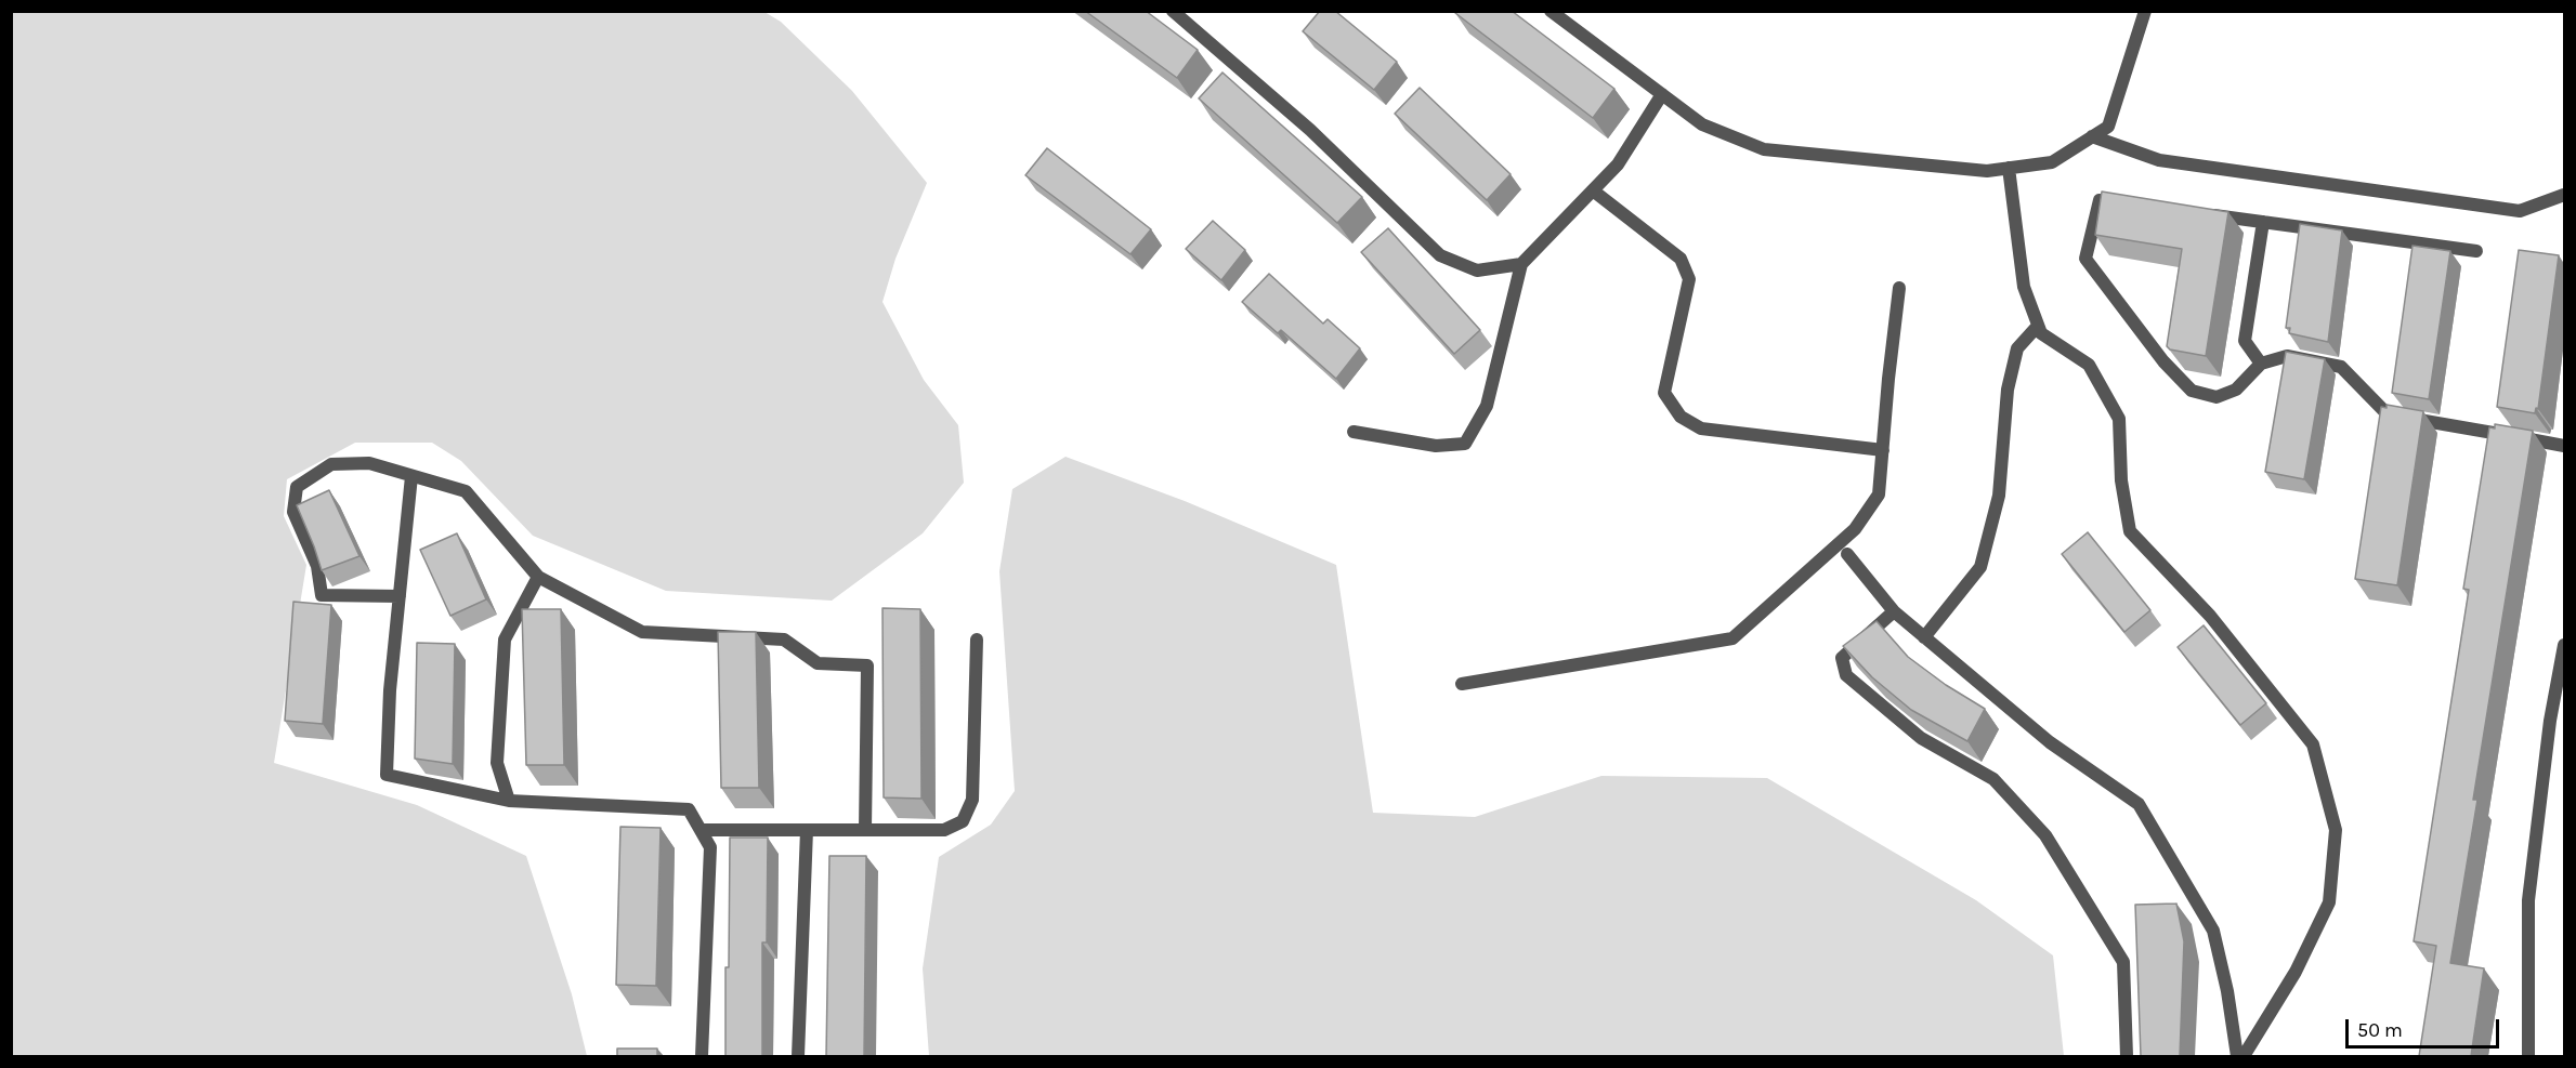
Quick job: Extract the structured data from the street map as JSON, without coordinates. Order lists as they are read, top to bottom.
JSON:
{
  "scale_bar": "50 m"
}
